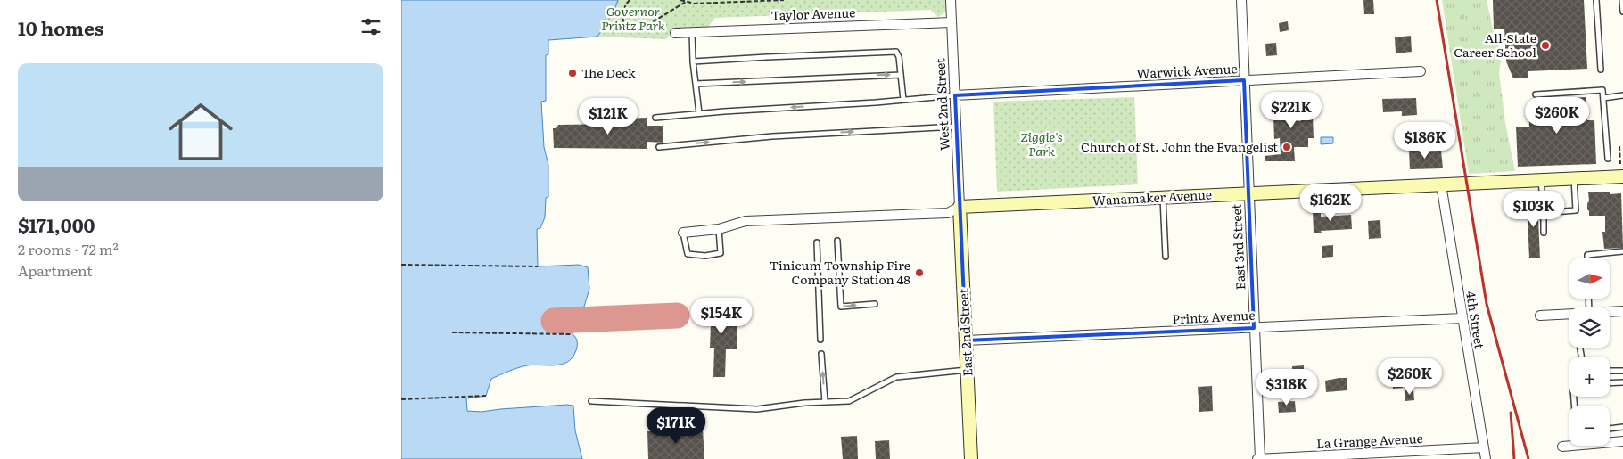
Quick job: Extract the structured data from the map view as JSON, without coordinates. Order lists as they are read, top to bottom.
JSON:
{
  "streets": {
    "street": [
      "Taylor Avenue",
      "Warwick Avenue",
      "West 2nd Street",
      "Wanamaker Avenue",
      "East 3rd Street",
      "Printz Avenue",
      "4th Street",
      "East 2nd Street",
      "La Grange Avenue"
    ]
  },
  "crossings": [
    ["Taylor Avenue", "West 2nd Street"],
    ["Warwick Avenue", "West 2nd Street"],
    ["Warwick Avenue", "East 3rd Street"],
    ["West 2nd Street", "Wanamaker Avenue"],
    ["West 2nd Street", "East 2nd Street"],
    ["Wanamaker Avenue", "East 3rd Street"],
    ["Wanamaker Avenue", "4th Street"],
    ["Wanamaker Avenue", "East 2nd Street"],
    ["East 3rd Street", "Printz Avenue"],
    ["East 3rd Street", "La Grange Avenue"],
    ["Printz Avenue", "4th Street"],
    ["Printz Avenue", "East 2nd Street"],
    ["4th Street", "La Grange Avenue"]
  ],
  "parks": ["Governor Printz Park", "Ziggie's Park"],
  "places": [
    "All-State Career School",
    "The Deck",
    "Church of St. John the Evangelist",
    "Tinicum Township Fire Company Station 48"
  ],
  "north": "right",
  "page": {
    "heading": "10 homes",
    "list": [
      {
        "name": "$171,000",
        "note": "2 rooms · 72 m² · Apartment"
      }
    ],
    "price": [
      "$221K",
      "$260K",
      "$121K",
      "$186K",
      "$162K",
      "$103K",
      "$154K",
      "$260K",
      "$318K",
      "$171K"
    ],
    "map_buttons": ["+", "−"]
  }
}
